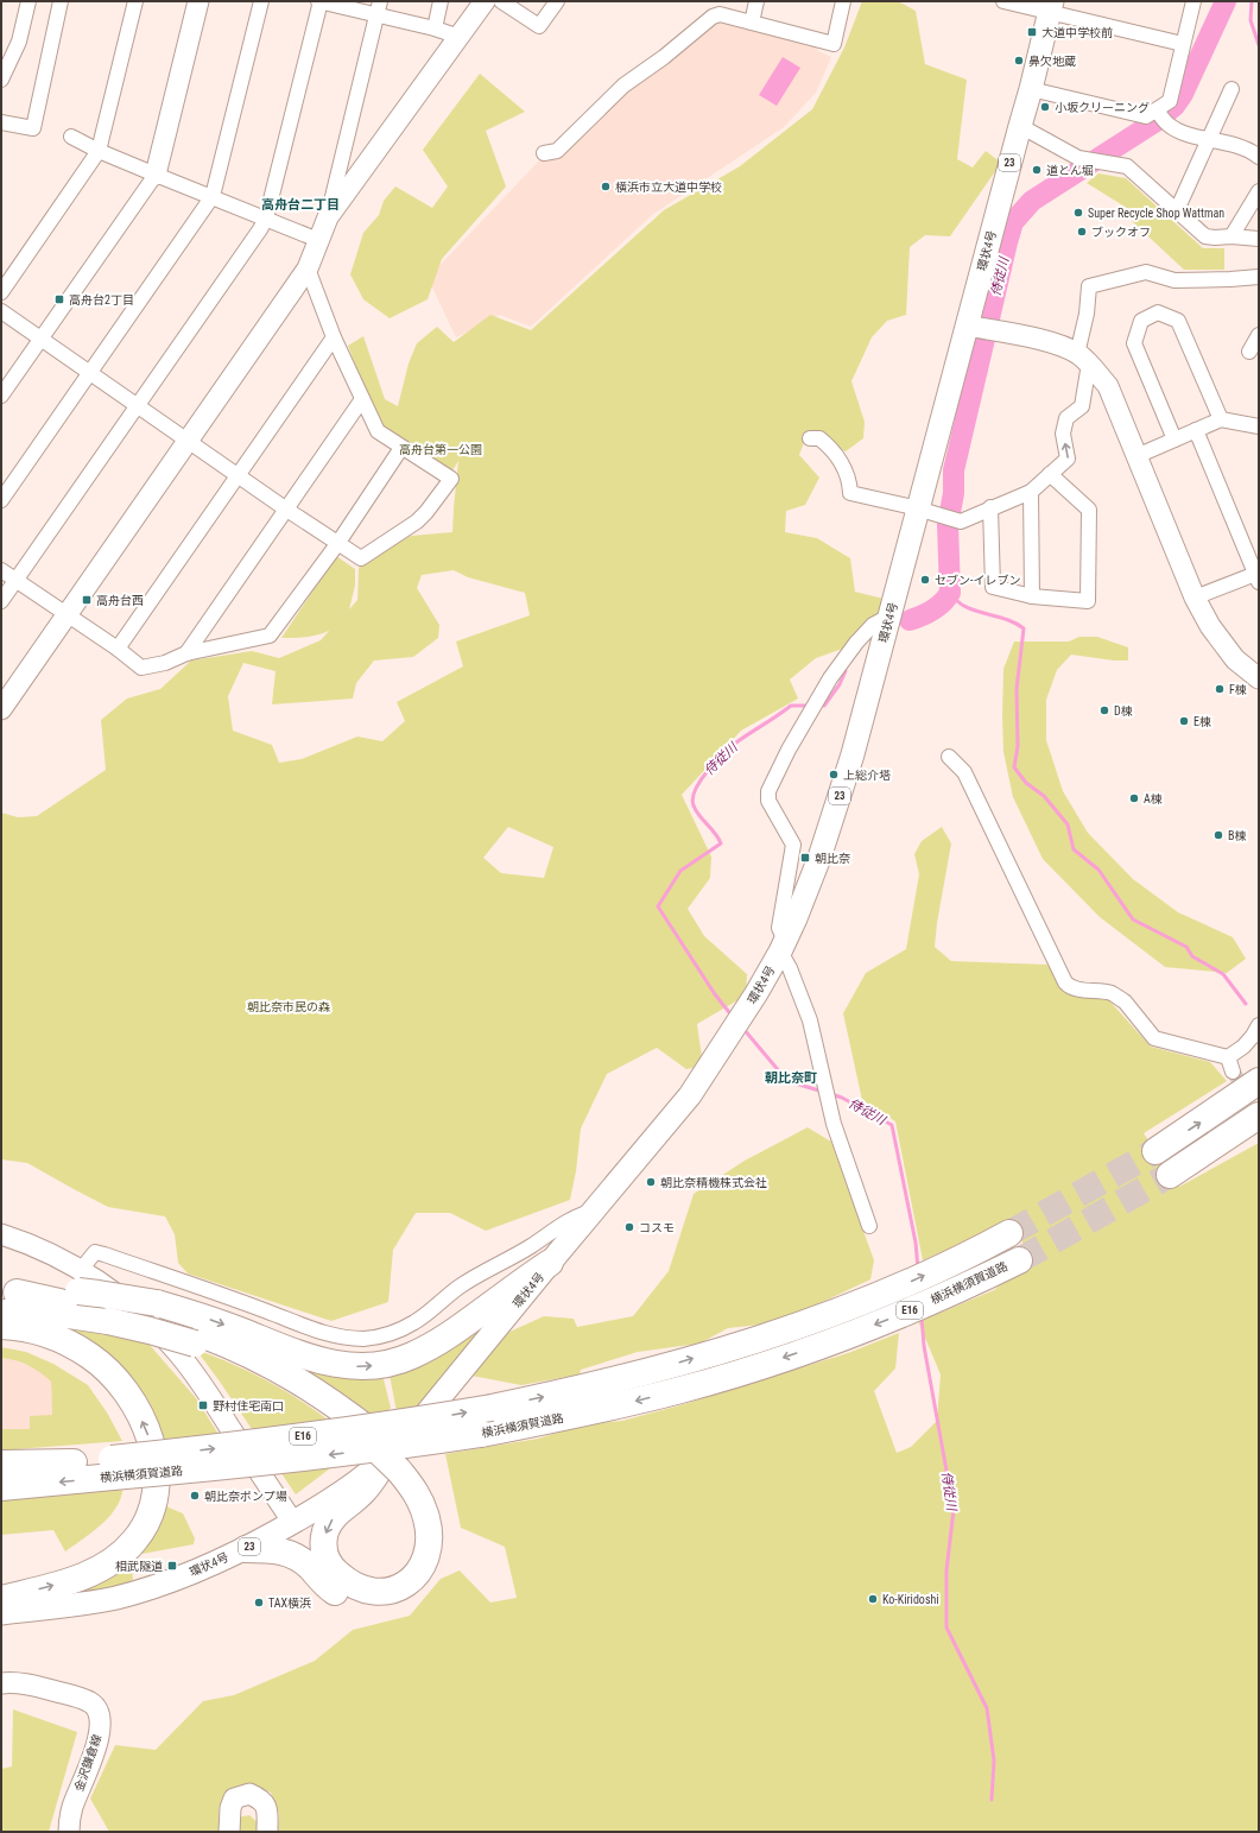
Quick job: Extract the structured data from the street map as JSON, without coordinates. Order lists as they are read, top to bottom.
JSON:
{
  "streets": {
    "highway": ["横浜横須賀道路", "E16"],
    "main road": ["23", "環状4号"],
    "street": ["金沢鎌倉線"]
  },
  "districts": ["高舟台二丁目", "朝比奈町"],
  "water": ["侍従川"],
  "parks": ["高舟台第一公園", "朝比奈市民の森"],
  "places": {
    "transit": [
      "大道中学校前",
      "高舟台2丁目",
      "高舟台西",
      "朝比奈",
      "野村住宅南口",
      "相武隧道"
    ],
    "other": [
      "鼻欠地蔵",
      "小坂クリーニング",
      "道とん堀",
      "横浜市立大道中学校",
      "Super Recycle Shop Wattman",
      "ブックオフ",
      "セブン-イレブン",
      "F棟",
      "D棟",
      "E棟",
      "上総介塔",
      "A棟",
      "B棟",
      "朝比奈精機株式会社",
      "コスモ",
      "朝比奈ポンプ場",
      "Ko-Kiridoshi",
      "TAX横浜"
    ]
  }
}
